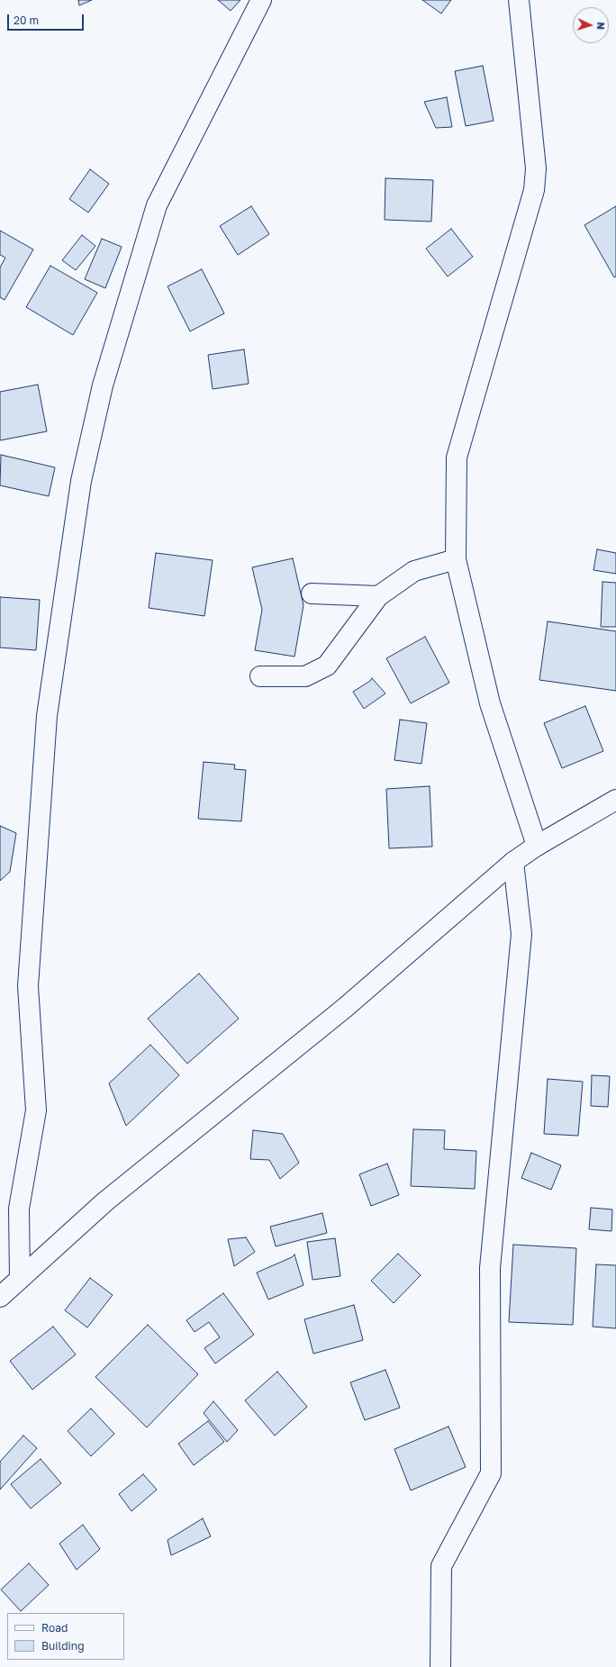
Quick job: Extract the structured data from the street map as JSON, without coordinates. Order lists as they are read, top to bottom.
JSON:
{
  "legend": ["Road", "Building"],
  "scale_bar": "20 m",
  "north": "right"
}
